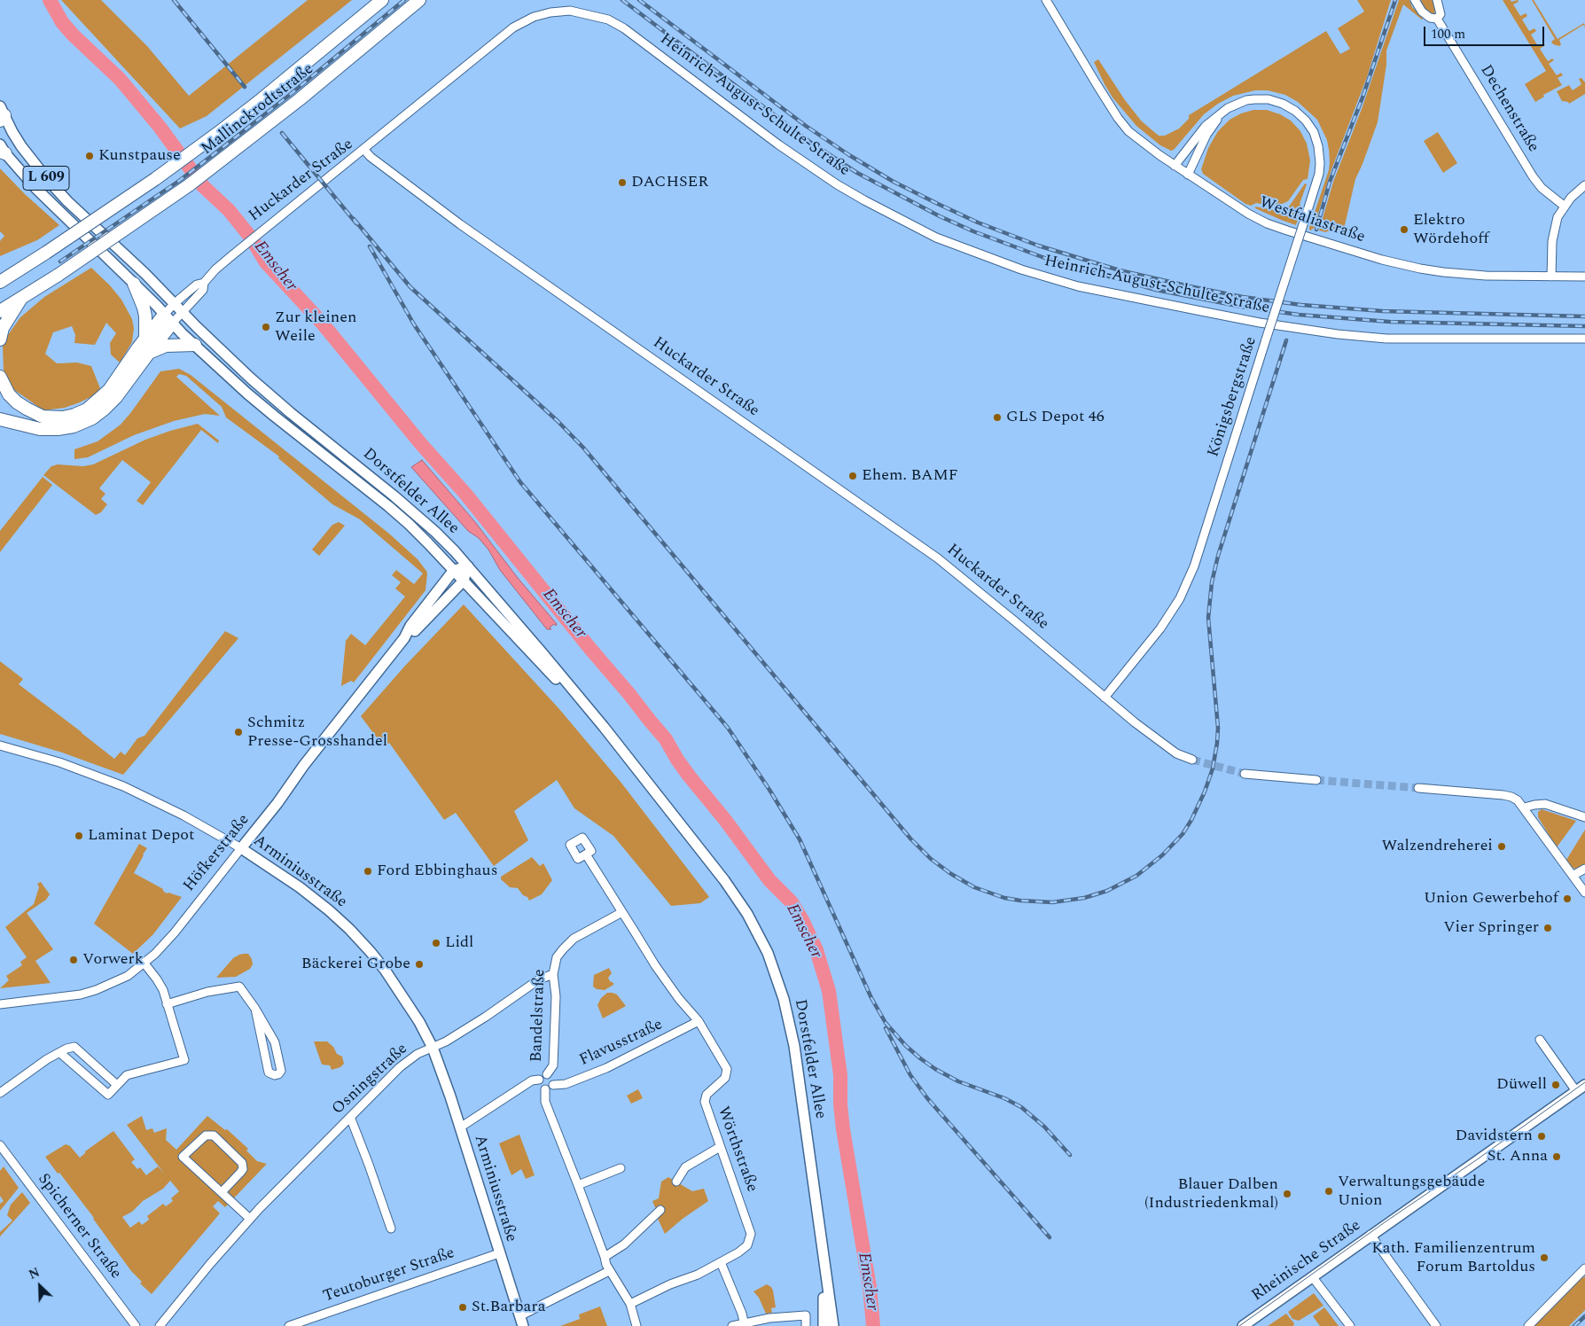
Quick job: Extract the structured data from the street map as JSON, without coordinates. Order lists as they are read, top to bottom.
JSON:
{
  "streets": {
    "highway": ["Mallinckrodtstraße"],
    "main road": [
      "L 609",
      "Dorstfelder Allee",
      "Höfkerstraße",
      "Arminiusstraße",
      "Rheinische Straße"
    ],
    "street": [
      "Heinrich-August-Schulte-Straße",
      "Dechenstraße",
      "Huckarder Straße",
      "Westfaliastraße",
      "Königsbergstraße",
      "Bandelstraße",
      "Flavusstraße",
      "Osningstraße",
      "Wörthstraße",
      "Spicherner Straße",
      "Teutoburger Straße"
    ]
  },
  "crossings": [
    ["Heinrich-August-Schulte-Straße", "Huckarder Straße"],
    ["L 609", "Huckarder Straße"],
    ["L 609", "Dorstfelder Allee"],
    ["Huckarder Straße", "Königsbergstraße"],
    ["Huckarder Straße", "Dorstfelder Allee"],
    ["Westfaliastraße", "Königsbergstraße"],
    ["Dorstfelder Allee", "Höfkerstraße"],
    ["Höfkerstraße", "Arminiusstraße"],
    ["Arminiusstraße", "Bandelstraße"],
    ["Arminiusstraße", "Osningstraße"],
    ["Arminiusstraße", "Teutoburger Straße"],
    ["Bandelstraße", "Flavusstraße"],
    ["Bandelstraße", "Osningstraße"],
    ["Bandelstraße", "Wörthstraße"],
    ["Flavusstraße", "Wörthstraße"]
  ],
  "water": ["Emscher"],
  "places": [
    "Kunstpause",
    "DACHSER",
    "Elektro Wördehoff",
    "Zur kleinen Weile",
    "GLS Depot 46",
    "Ehem. BAMF",
    "Schmitz Presse-Grosshandel",
    "Laminat Depot",
    "Walzendreherei",
    "Ford Ebbinghaus",
    "Union Gewerbehof",
    "Vier Springer",
    "Lidl",
    "Vorwerk",
    "Bäckerei Grobe",
    "Düwell",
    "Davidstern",
    "St. Anna",
    "Verwaltungsgebäude Union",
    "Blauer Dalben (Industriedenkmal)",
    "Kath. Familienzentrum Forum Bartoldus",
    "St.Barbara"
  ],
  "scale_bar": "100 m",
  "north": "top left"
}
